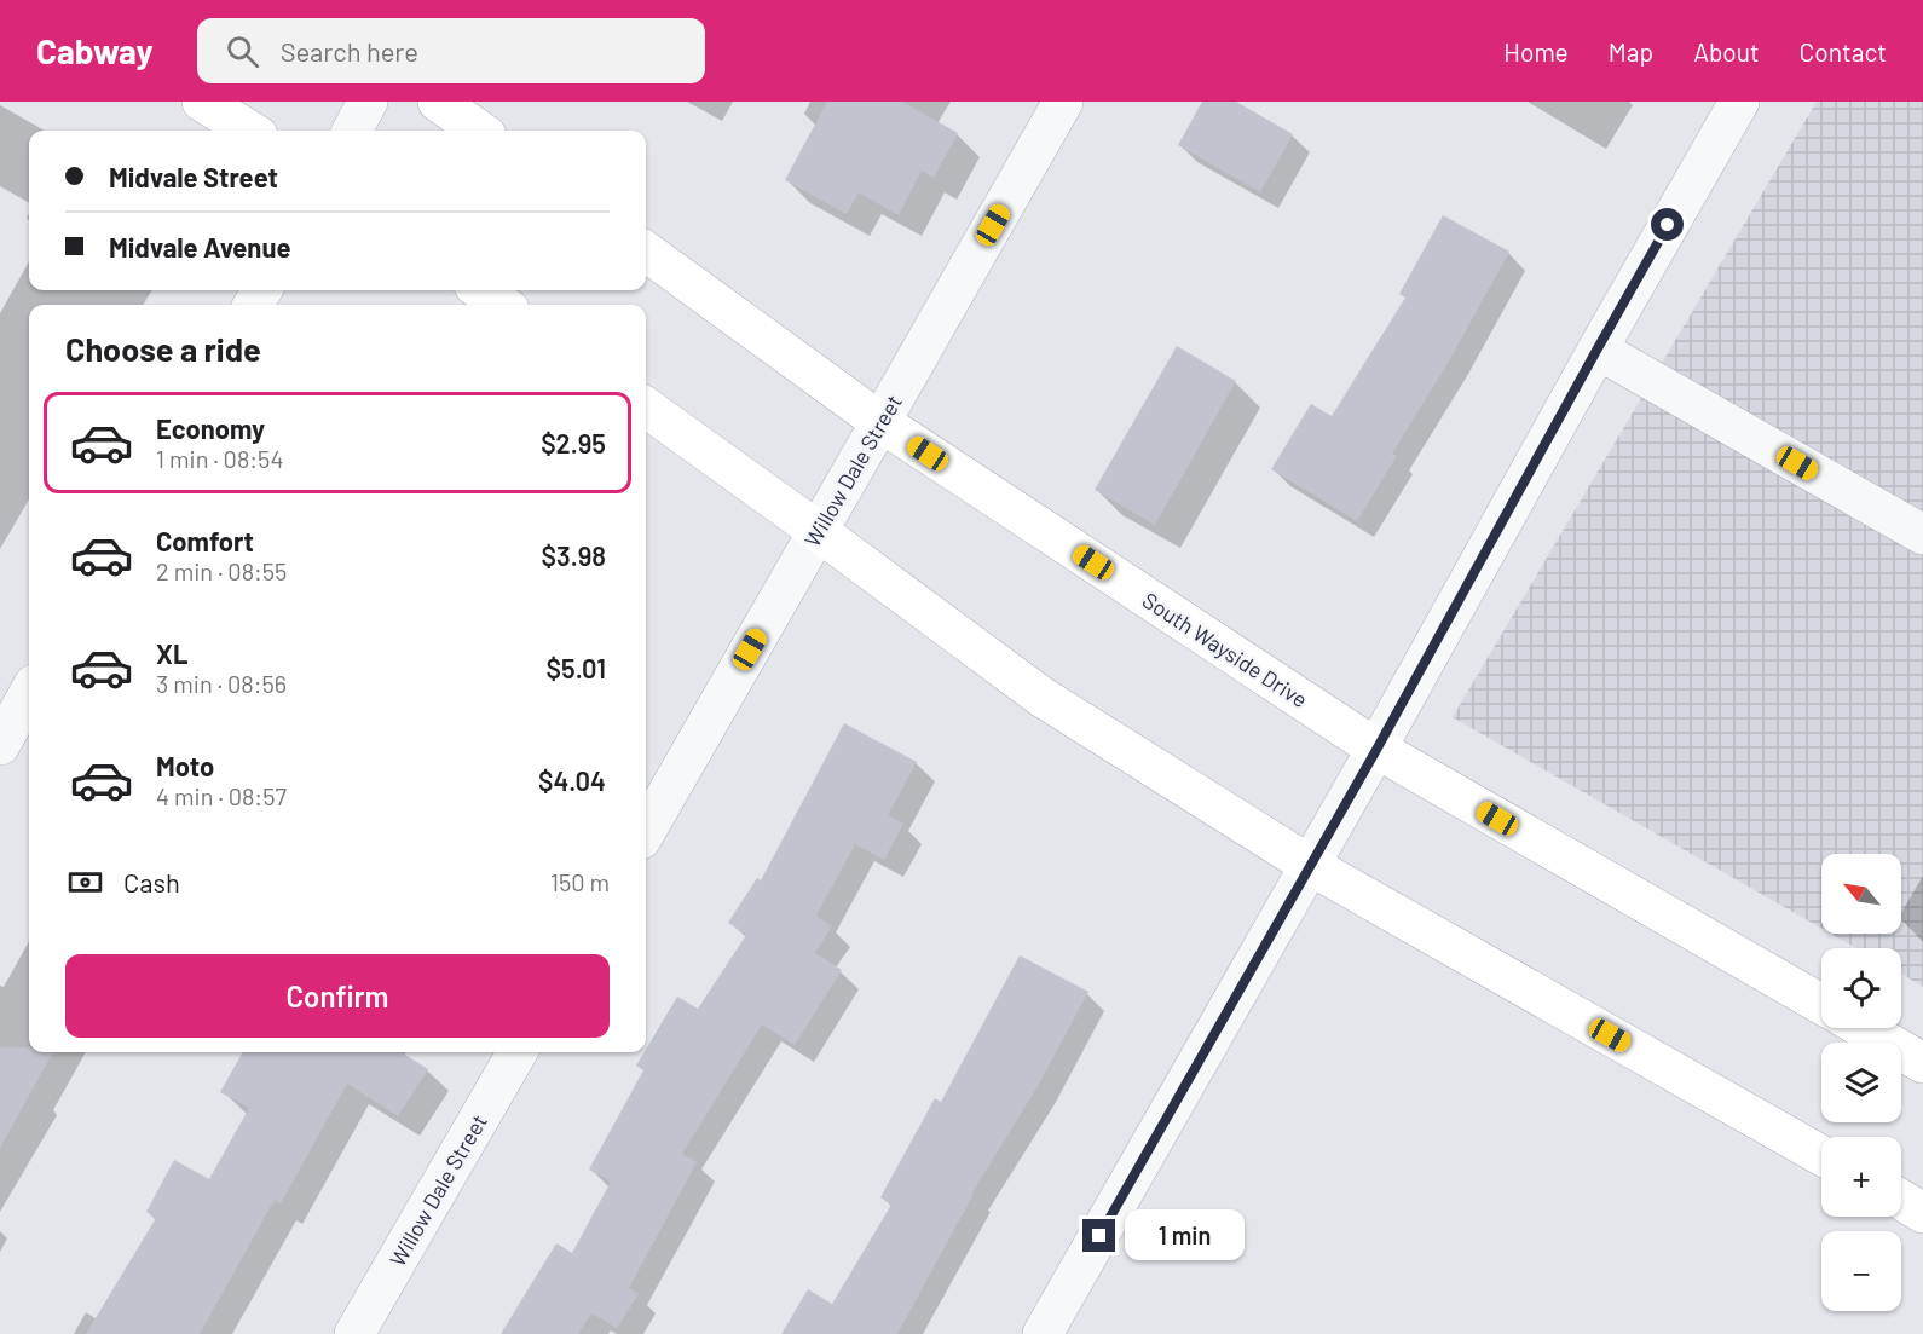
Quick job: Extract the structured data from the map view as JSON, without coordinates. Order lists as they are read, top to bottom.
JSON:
{
  "streets": {
    "main road": ["South Wayside Drive"],
    "street": ["Willow Dale Street"]
  },
  "crossings": [
    ["Willow Dale Street", "South Wayside Drive"]
  ],
  "north": "top left",
  "page": {
    "header": "Cabway",
    "search": "Search here",
    "nav": [
      "Home",
      "Map",
      "About",
      "Contact"
    ],
    "banner": ["Midvale Street", "Midvale Avenue"],
    "heading": "Choose a ride",
    "list": [
      {
        "name": "Economy",
        "note": "1 min · 08:54",
        "value": "$2.95"
      },
      {
        "name": "Comfort",
        "note": "2 min · 08:55",
        "value": "$3.98"
      },
      {
        "name": "XL",
        "note": "3 min · 08:56",
        "value": "$5.01"
      },
      {
        "name": "Moto",
        "note": "4 min · 08:57",
        "value": "$4.04"
      }
    ],
    "pay": ["Cash", "150 m"],
    "map_buttons": ["+", "−"],
    "buttons": "Confirm",
    "bubble": "1 min"
  }
}
